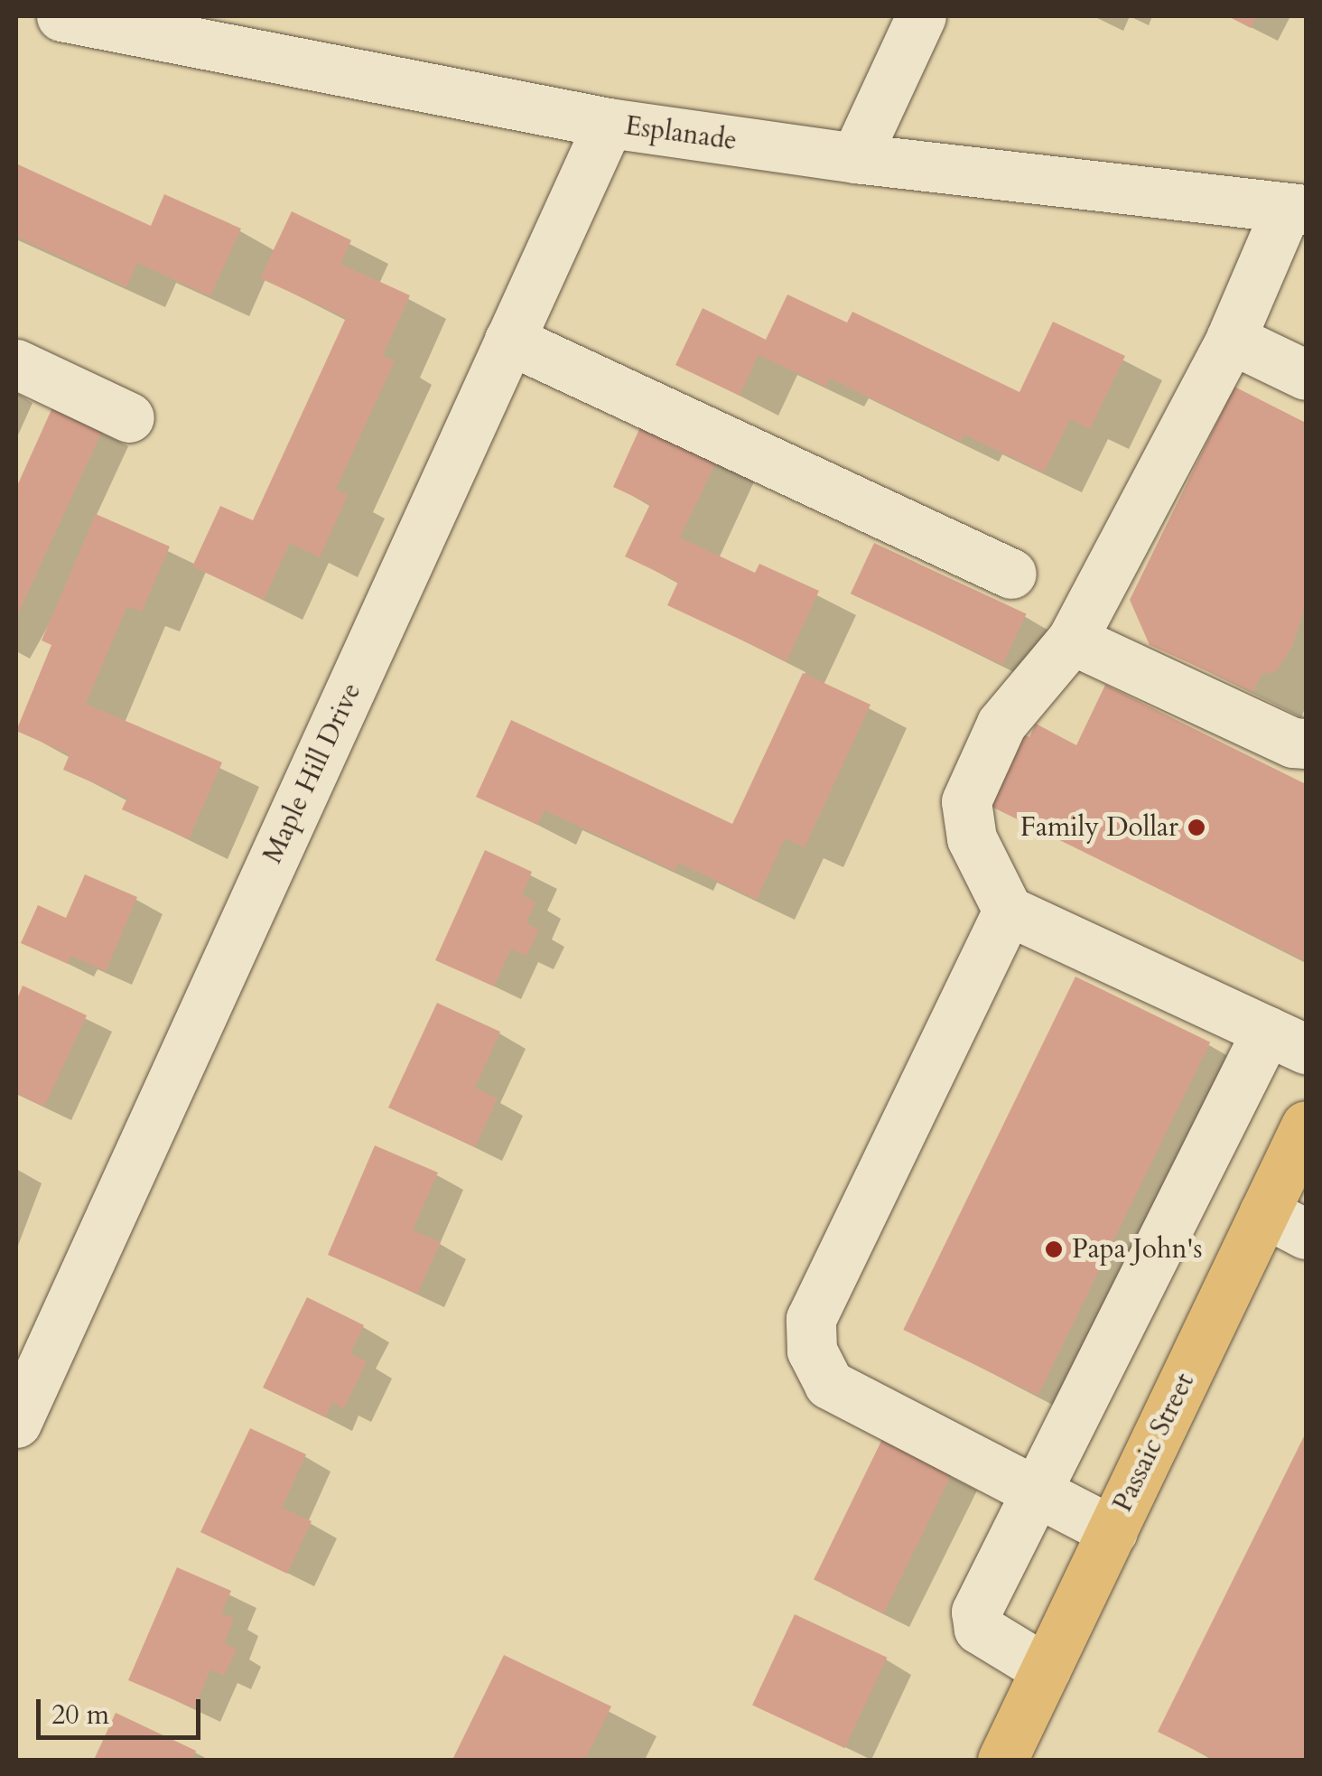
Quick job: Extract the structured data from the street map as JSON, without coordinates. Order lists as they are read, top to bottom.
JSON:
{
  "streets": {
    "main road": ["Passaic Street"],
    "street": ["Esplanade", "Maple Hill Drive"]
  },
  "crossings": [
    ["Esplanade", "Maple Hill Drive"]
  ],
  "places": ["Family Dollar", "Papa John's"],
  "scale_bar": "20 m"
}
